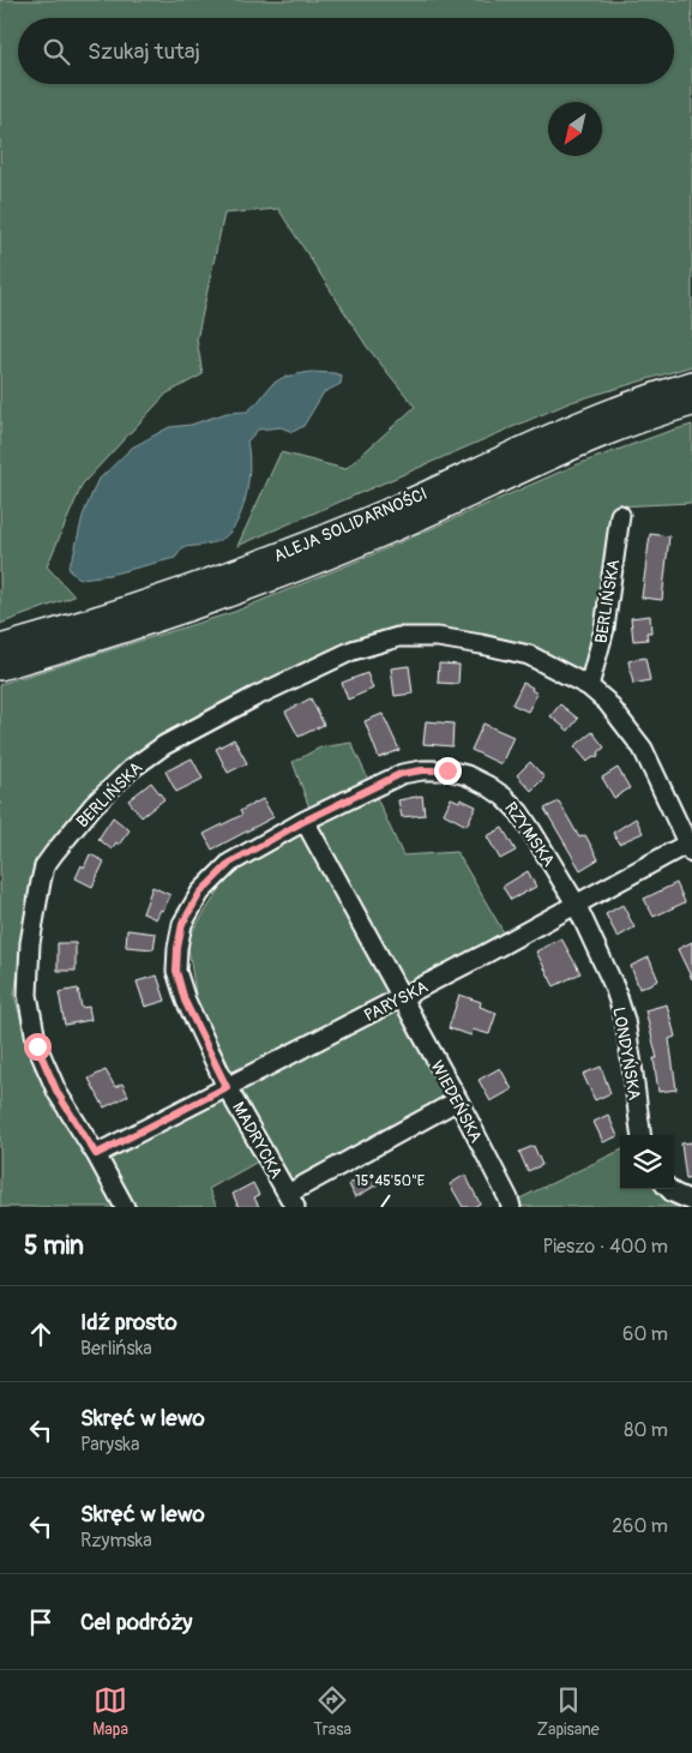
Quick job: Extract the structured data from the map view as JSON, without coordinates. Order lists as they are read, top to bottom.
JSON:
{
  "streets": {
    "main road": ["ALEJA SOLIDARNOŚCI"],
    "street": [
      "BERLIŃSKA",
      "RZYMSKA",
      "PARYSKA",
      "LONDYŃSKA",
      "WIEDEŃSKA",
      "MADRYCKA"
    ]
  },
  "crossings": [
    ["BERLIŃSKA", "PARYSKA"],
    ["RZYMSKA", "PARYSKA"],
    ["RZYMSKA", "LONDYŃSKA"],
    ["RZYMSKA", "MADRYCKA"],
    ["PARYSKA", "LONDYŃSKA"],
    ["PARYSKA", "WIEDEŃSKA"],
    ["PARYSKA", "MADRYCKA"],
    ["WIEDEŃSKA", "MADRYCKA"]
  ],
  "north": "bottom left",
  "page": {
    "search": "Szukaj tutaj",
    "heading": ["5 min", "Pieszo · 400 m"],
    "list": [
      ["Idź prosto", "Berlińska", "60 m"],
      ["Skręć w lewo", "Paryska", "80 m"],
      ["Skręć w lewo", "Rzymska", "260 m"],
      "Cel podróży"
    ],
    "nav": ["Mapa", "Trasa", "Zapisane"]
  },
  "coordinates": ["15°45'50\"E"]
}
